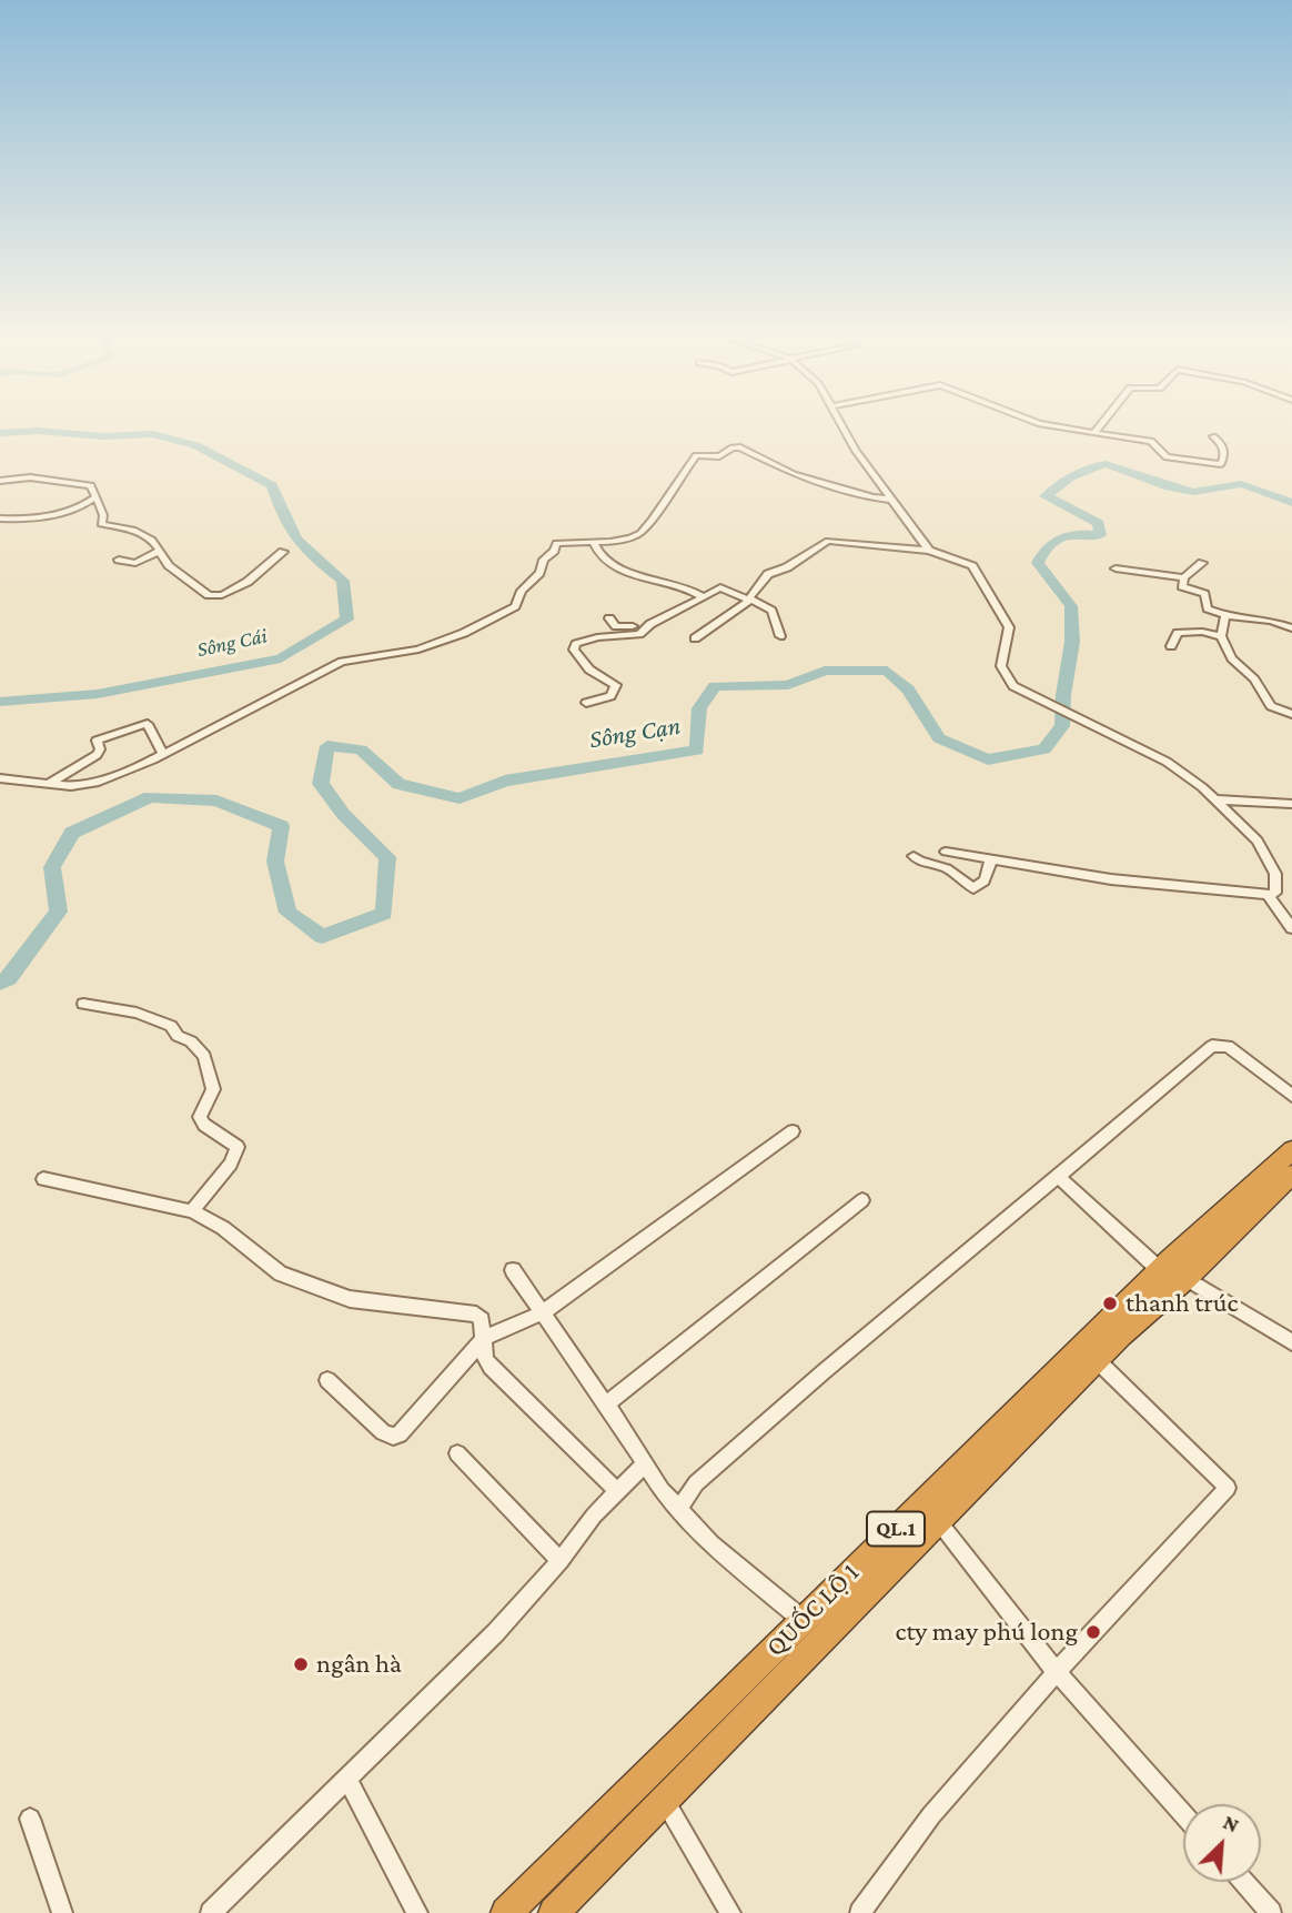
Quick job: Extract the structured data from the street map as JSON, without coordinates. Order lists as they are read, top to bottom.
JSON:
{
  "streets": {
    "highway": ["QL.1", "QUỐC LỘ 1"]
  },
  "water": ["Sông Cái", "Sông Cạn"],
  "places": ["thanh trúc", "cty may phú long", "ngân hà"],
  "north": "top right"
}
